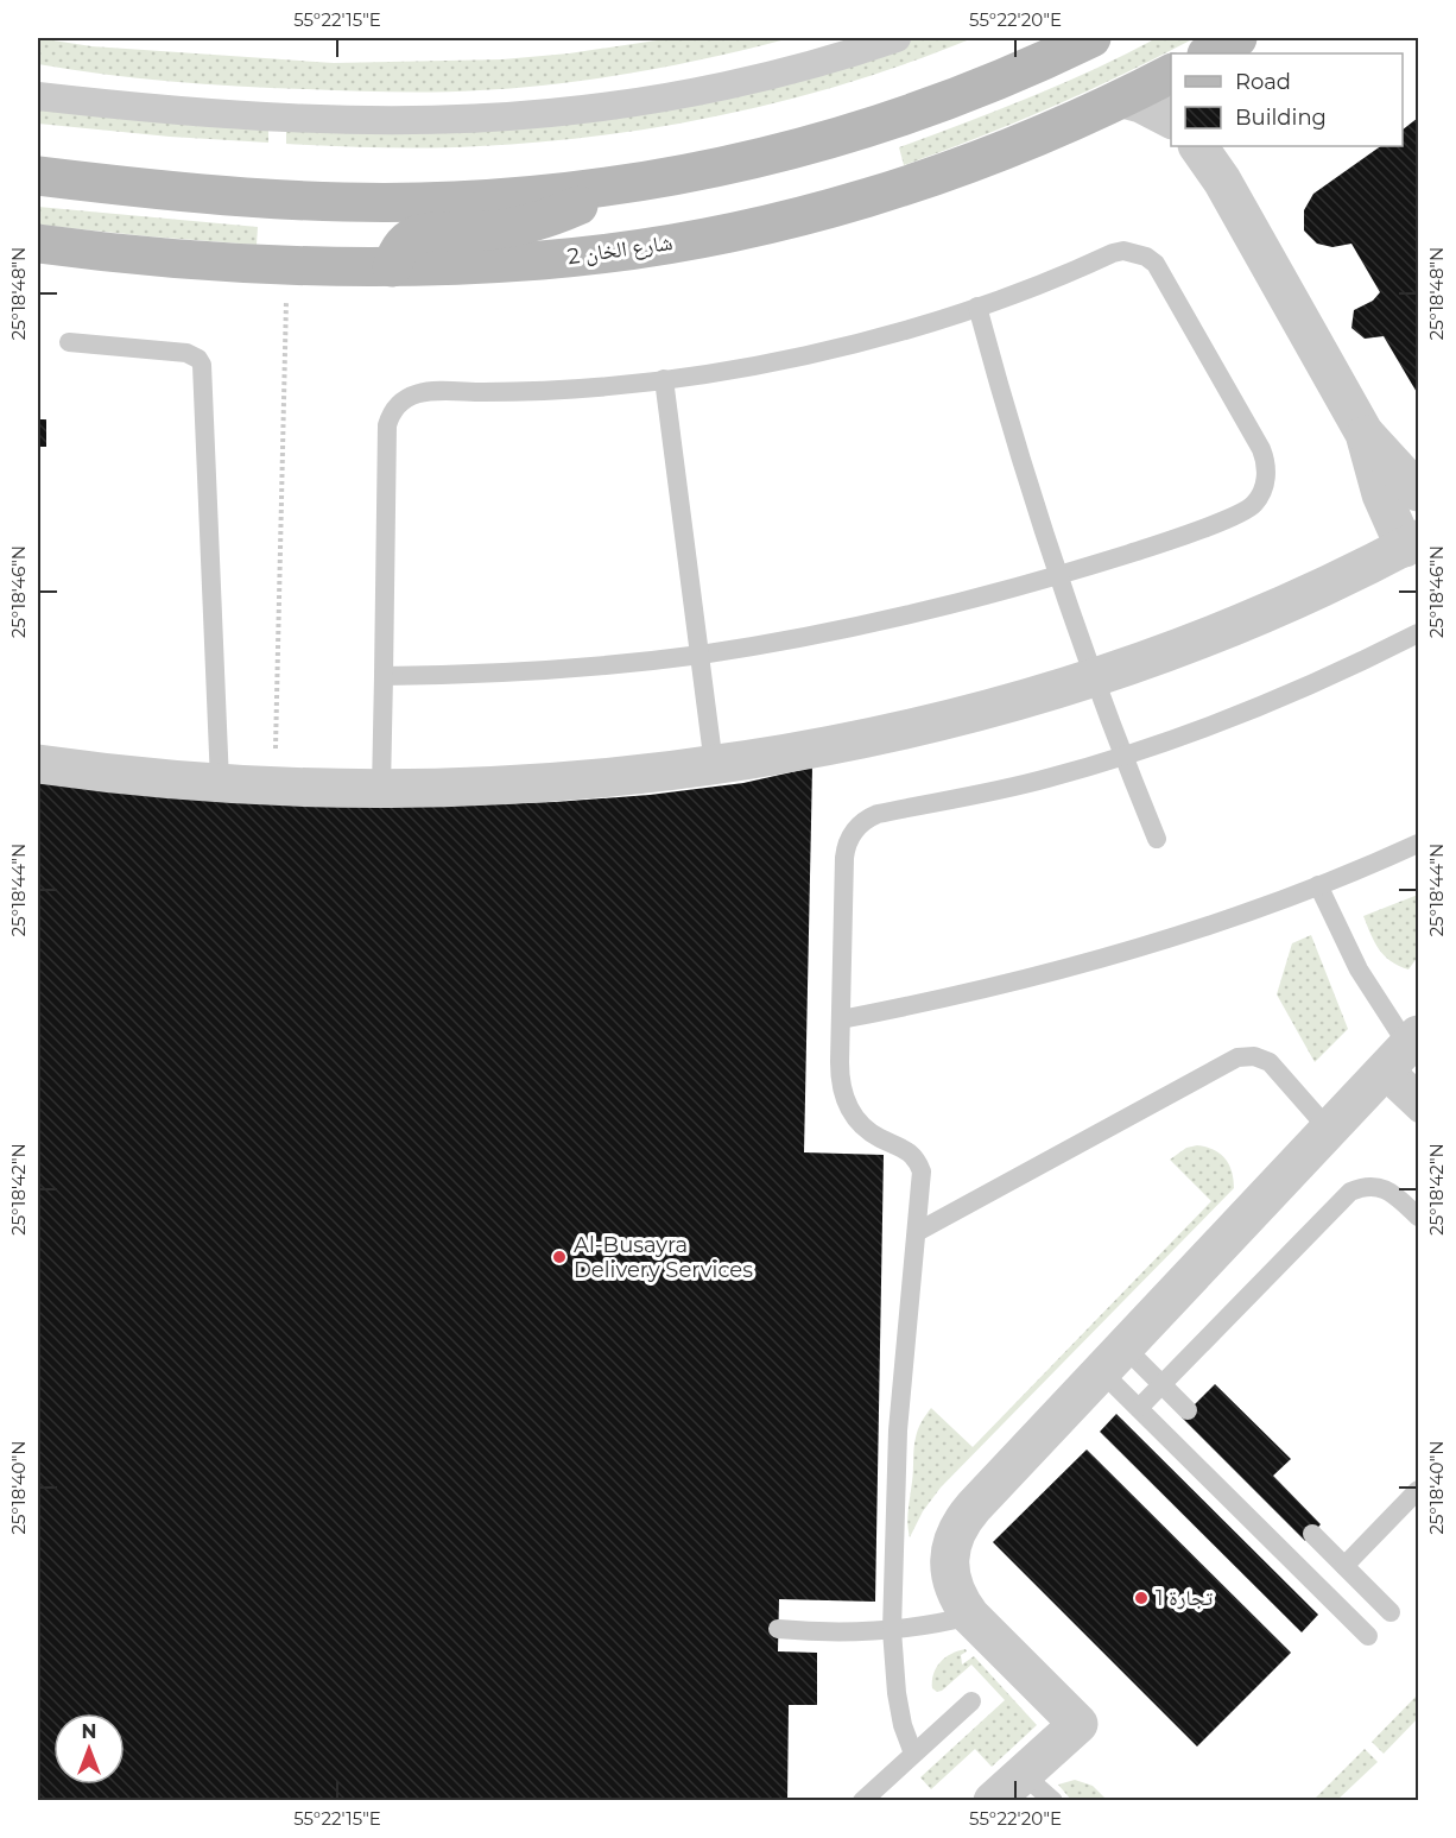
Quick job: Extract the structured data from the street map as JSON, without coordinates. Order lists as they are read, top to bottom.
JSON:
{
  "streets": {
    "main road": ["شارع الخان 2"]
  },
  "places": ["Al-Busayra Delivery Services", "تجارة 1"],
  "legend": ["Road", "Building"],
  "north": "top",
  "coordinates": [
    "55°22'15\"E",
    "55°22'20\"E",
    "25°18'48\"N",
    "25°18'46\"N",
    "25°18'44\"N",
    "25°18'42\"N",
    "25°18'40\"N"
  ]
}
